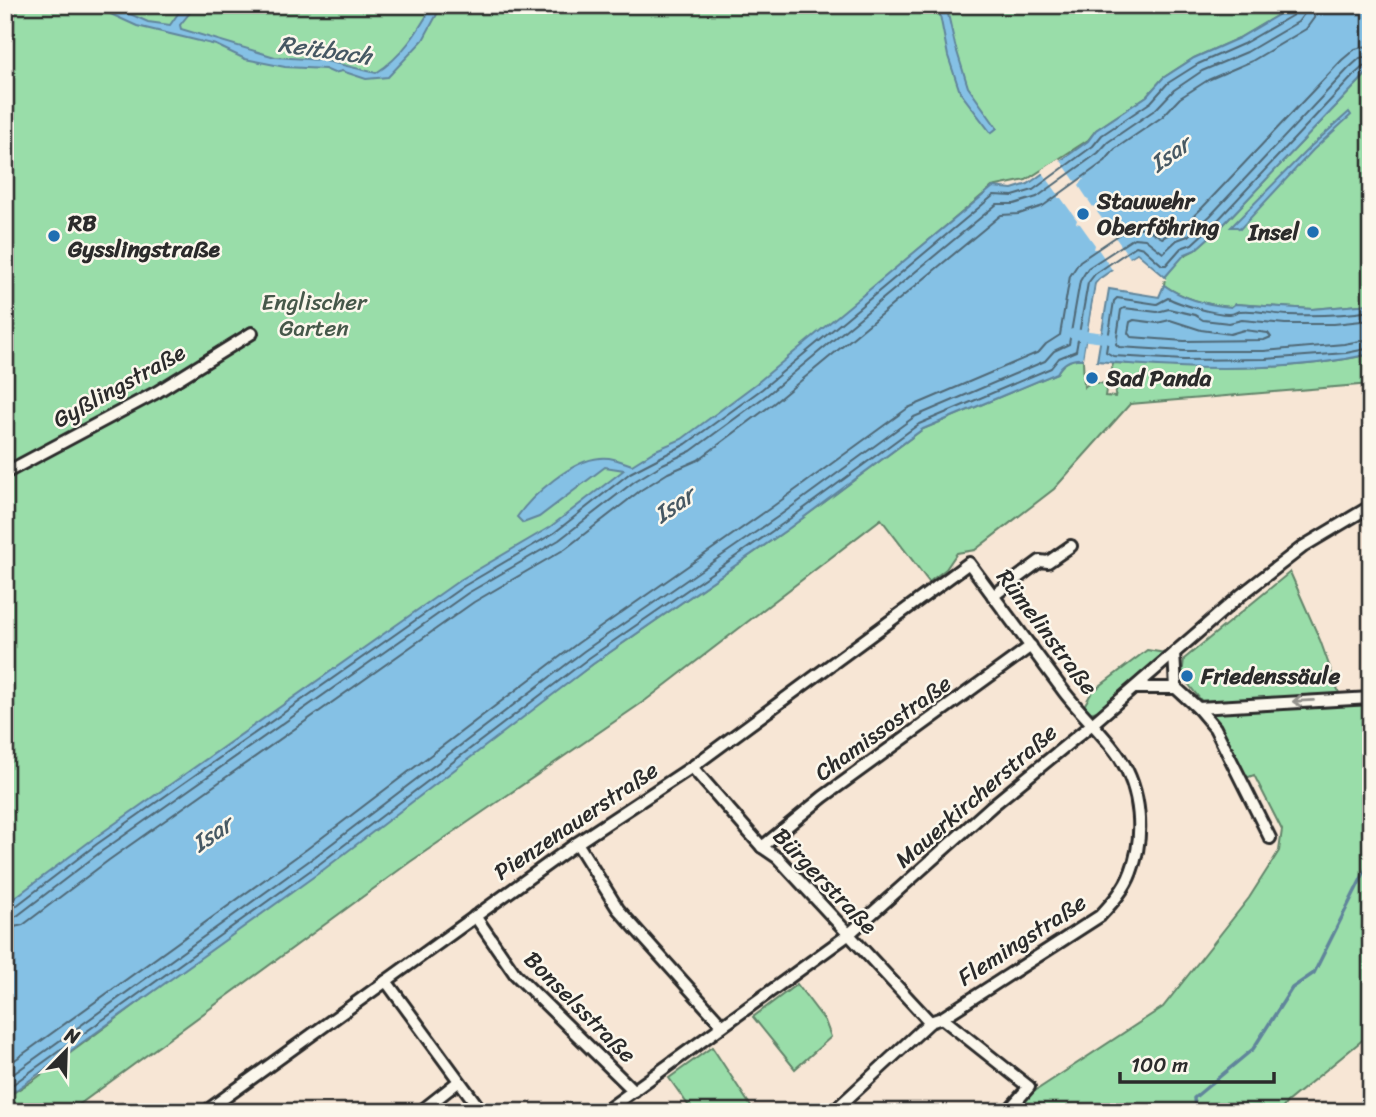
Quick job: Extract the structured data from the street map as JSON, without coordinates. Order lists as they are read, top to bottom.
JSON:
{
  "streets": {
    "street": [
      "Gyßlingstraße",
      "Rümelinstraße",
      "Chamissostraße",
      "Mauerkircherstraße",
      "Pienzenauerstraße",
      "Bürgerstraße",
      "Flemingstraße",
      "Bonselsstraße"
    ]
  },
  "crossings": [
    ["Rümelinstraße", "Chamissostraße"],
    ["Rümelinstraße", "Mauerkircherstraße"],
    ["Rümelinstraße", "Pienzenauerstraße"],
    ["Rümelinstraße", "Flemingstraße"],
    ["Chamissostraße", "Bürgerstraße"],
    ["Mauerkircherstraße", "Bürgerstraße"],
    ["Mauerkircherstraße", "Flemingstraße"],
    ["Mauerkircherstraße", "Bonselsstraße"],
    ["Pienzenauerstraße", "Bürgerstraße"],
    ["Pienzenauerstraße", "Bonselsstraße"],
    ["Bürgerstraße", "Flemingstraße"]
  ],
  "water": ["Reitbach", "Isar"],
  "parks": ["Englischer Garten"],
  "places": [
    "Stauwehr Oberföhring",
    "Insel",
    "RB Gysslingstraße",
    "Sad Panda",
    "Friedenssäule"
  ],
  "scale_bar": "100 m",
  "north": "top right"
}
